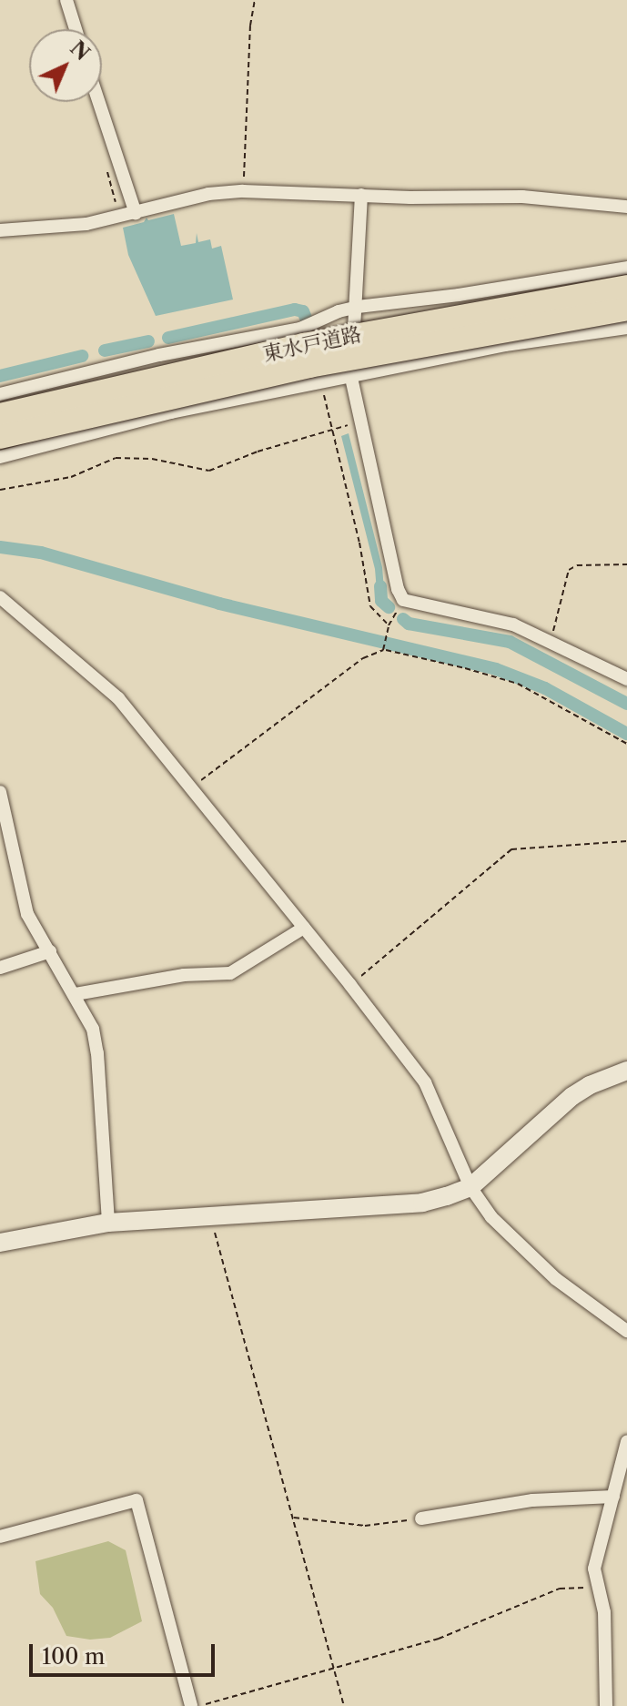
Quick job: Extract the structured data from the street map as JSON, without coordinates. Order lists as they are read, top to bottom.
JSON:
{
  "streets": {
    "highway": ["東水戸道路"]
  },
  "scale_bar": "100 m",
  "north": "top right"
}
